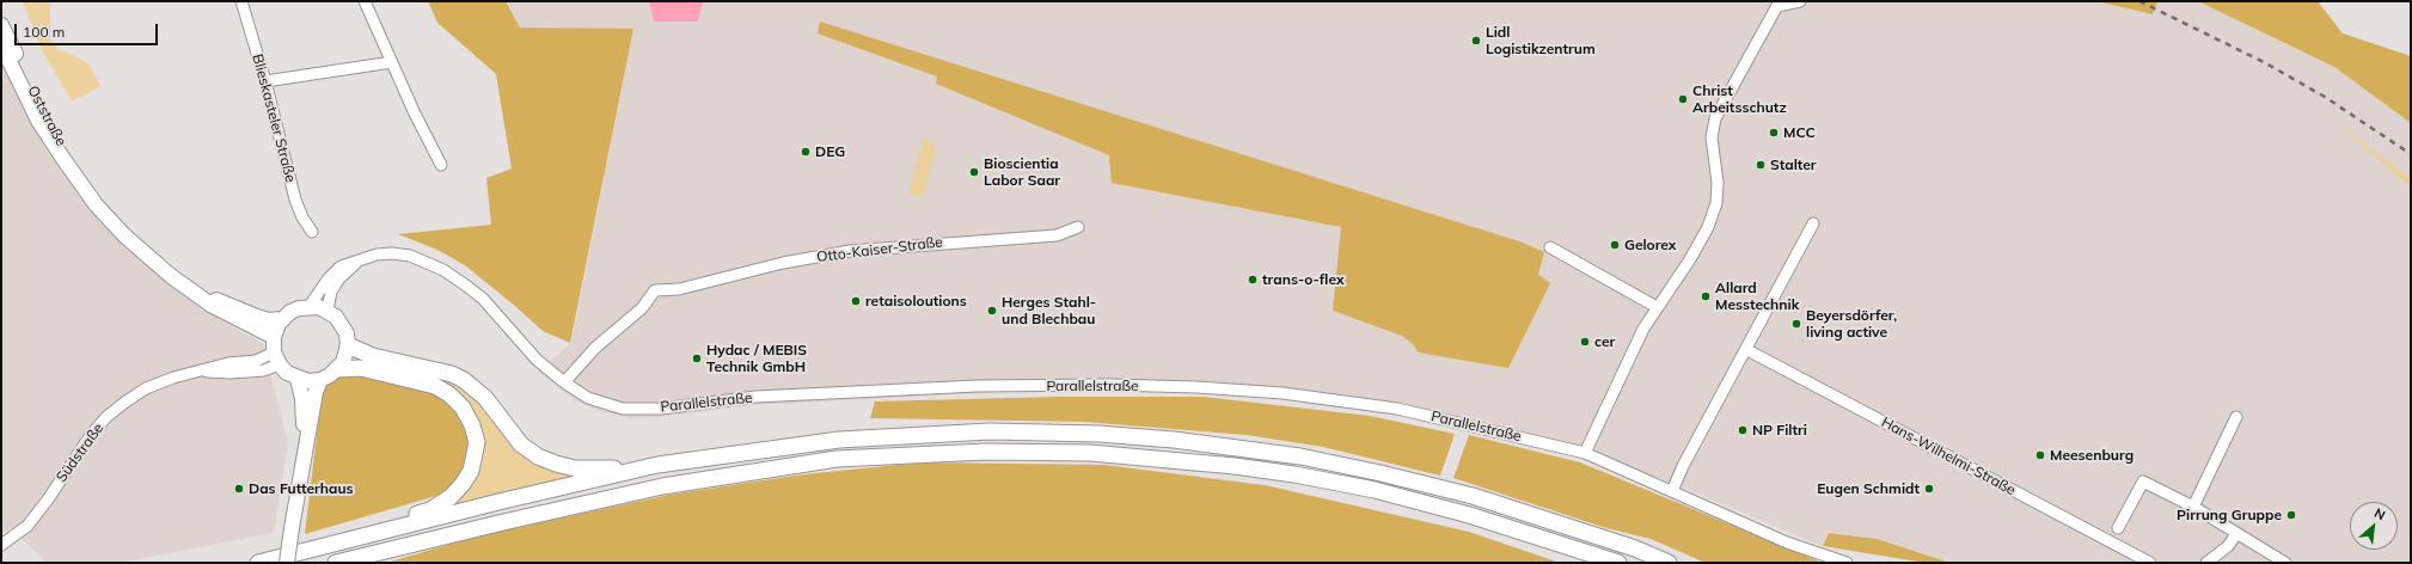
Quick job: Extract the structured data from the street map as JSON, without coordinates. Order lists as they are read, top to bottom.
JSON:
{
  "streets": {
    "main road": ["Oststraße"],
    "street": [
      "Blieskasteler Straße",
      "Otto-Kaiser-Straße",
      "Parallelstraße",
      "Südstraße",
      "Hans-Wilhelmi-Straße"
    ]
  },
  "crossings": [
    ["Oststraße", "Parallelstraße"],
    ["Oststraße", "Südstraße"],
    ["Otto-Kaiser-Straße", "Parallelstraße"],
    ["Parallelstraße", "Südstraße"]
  ],
  "places": [
    "Lidl Logistikzentrum",
    "Christ Arbeitsschutz",
    "MCC",
    "DEG",
    "Stalter",
    "Bioscientia Labor Saar",
    "Gelorex",
    "trans-o-flex",
    "Allard Messtechnik",
    "retaisoloutions",
    "Herges Stahl- und Blechbau",
    "Beyersdörfer, living active",
    "cer",
    "Hydac / MEBIS Technik GmbH",
    "NP Filtri",
    "Meesenburg",
    "Das Futterhaus",
    "Eugen Schmidt",
    "Pirrung Gruppe"
  ],
  "scale_bar": "100 m",
  "north": "top right"
}
